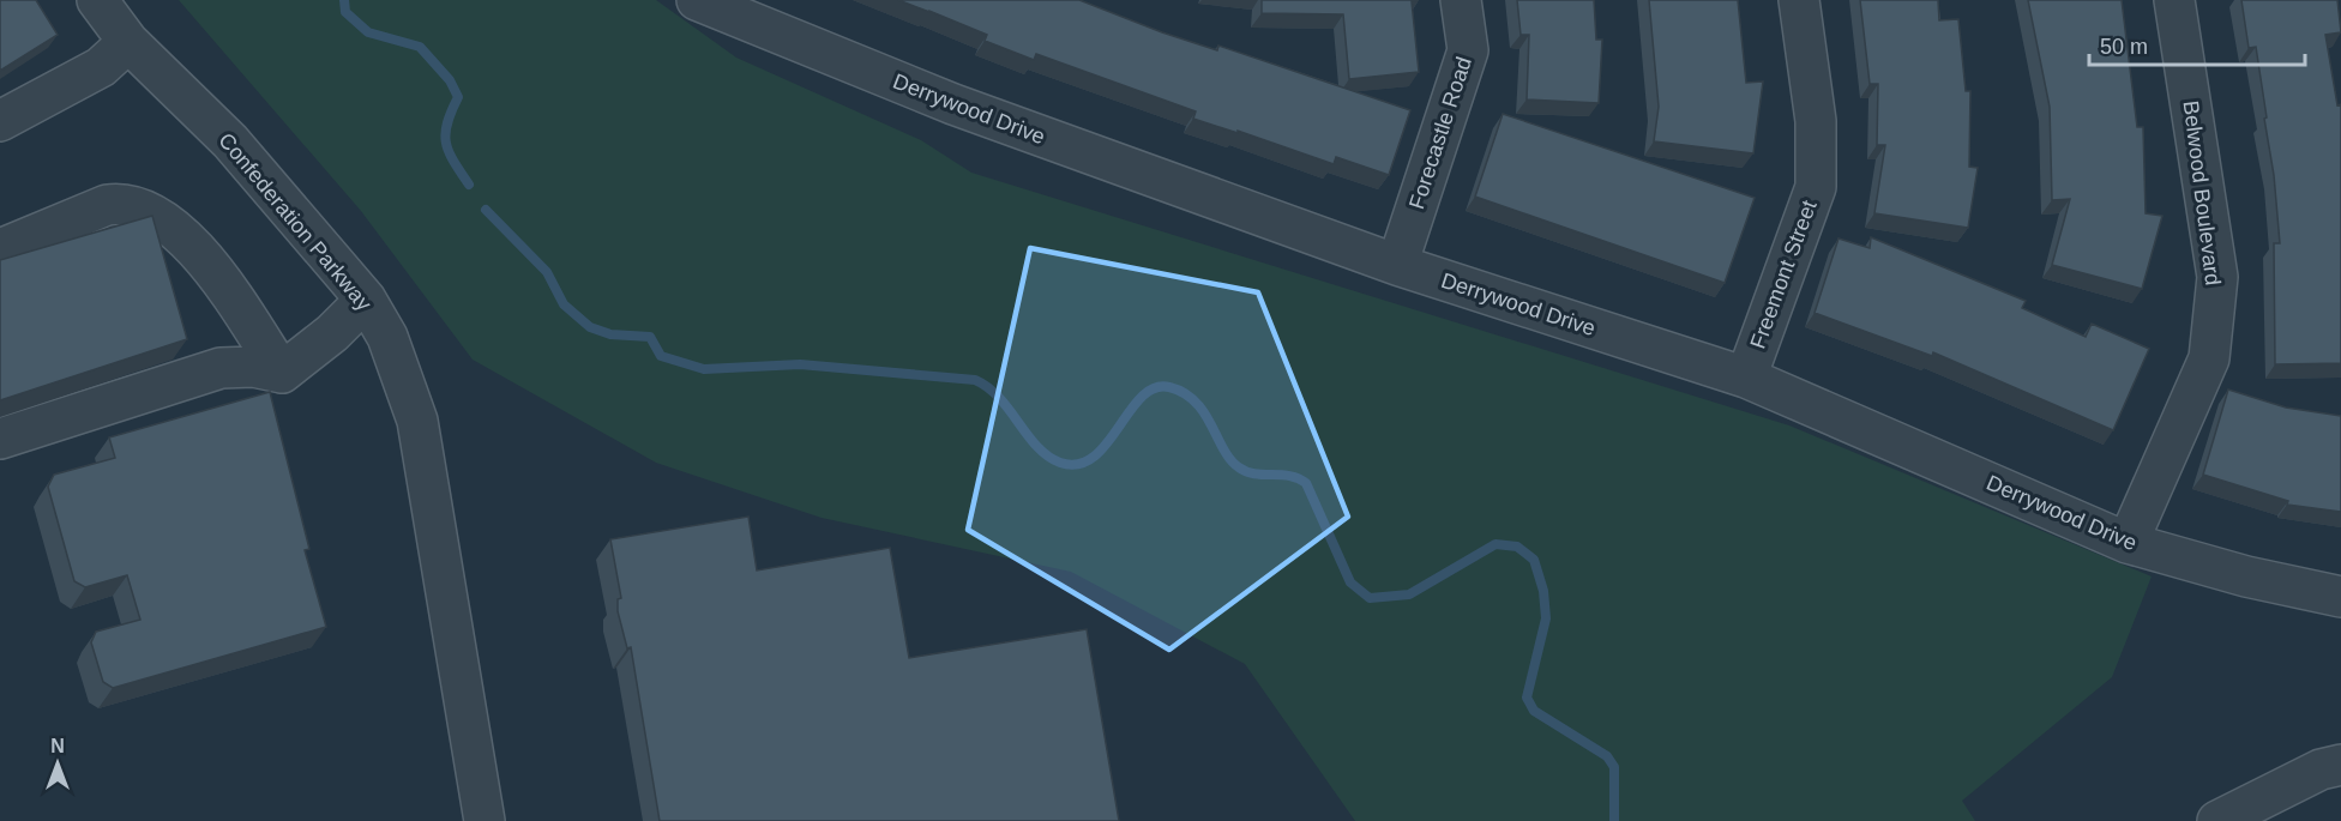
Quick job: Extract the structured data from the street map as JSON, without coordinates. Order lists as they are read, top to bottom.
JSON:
{
  "streets": {
    "street": [
      "Derrywood Drive",
      "Forecastle Road",
      "Belwood Boulevard",
      "Confederation Parkway",
      "Freemont Street"
    ]
  },
  "crossings": [
    ["Derrywood Drive", "Forecastle Road"],
    ["Derrywood Drive", "Belwood Boulevard"],
    ["Derrywood Drive", "Freemont Street"]
  ],
  "scale_bar": "50 m",
  "north": "top"
}
